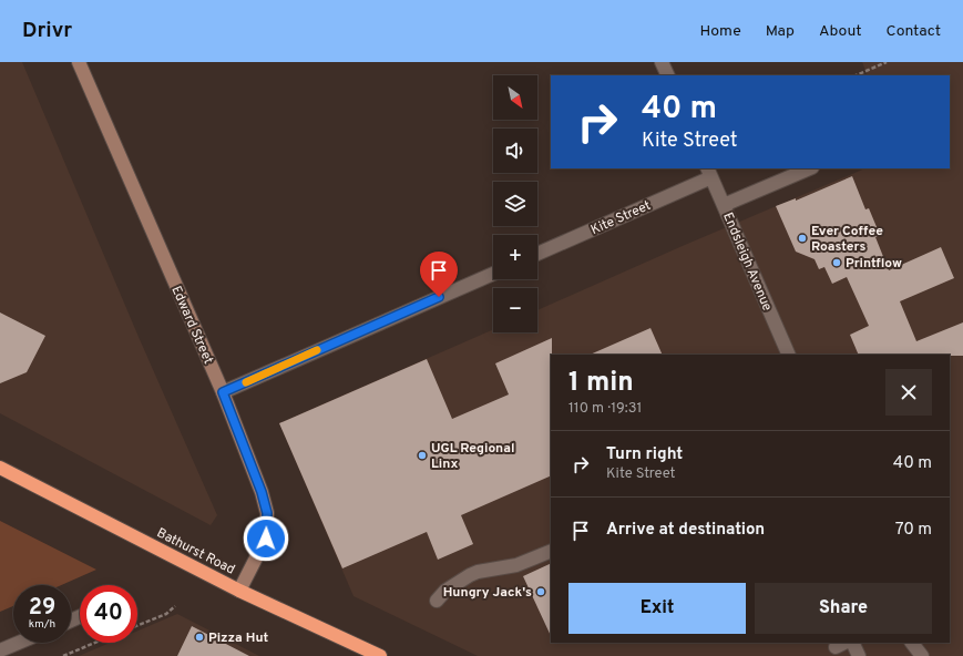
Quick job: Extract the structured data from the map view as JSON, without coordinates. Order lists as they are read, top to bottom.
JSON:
{
  "streets": {
    "highway": ["Bathurst Road"],
    "street": ["Kite Street", "Endsleigh Avenue", "Edward Street"]
  },
  "crossings": [
    ["Kite Street", "Endsleigh Avenue"],
    ["Edward Street", "Bathurst Road"]
  ],
  "places": [
    "Ever Coffee Roasters",
    "Printflow",
    "UGL Regional Linx",
    "Hungry Jack's",
    "Pizza Hut"
  ],
  "north": "bottom right",
  "page": {
    "header": "Drivr",
    "nav": [
      "Home",
      "Map",
      "About",
      "Contact"
    ],
    "map_buttons": ["+", "−"],
    "turn": ["40 m", "Kite Street"],
    "heading": ["1 min", "110 m · 19:31"],
    "list": [
      {
        "name": "Turn right",
        "note": "Kite Street",
        "value": "40 m"
      },
      {
        "name": "Arrive at destination",
        "value": "70 m"
      }
    ],
    "buttons": ["Exit", "Share"],
    "speed": "29 km/h",
    "limit": "40"
  }
}
